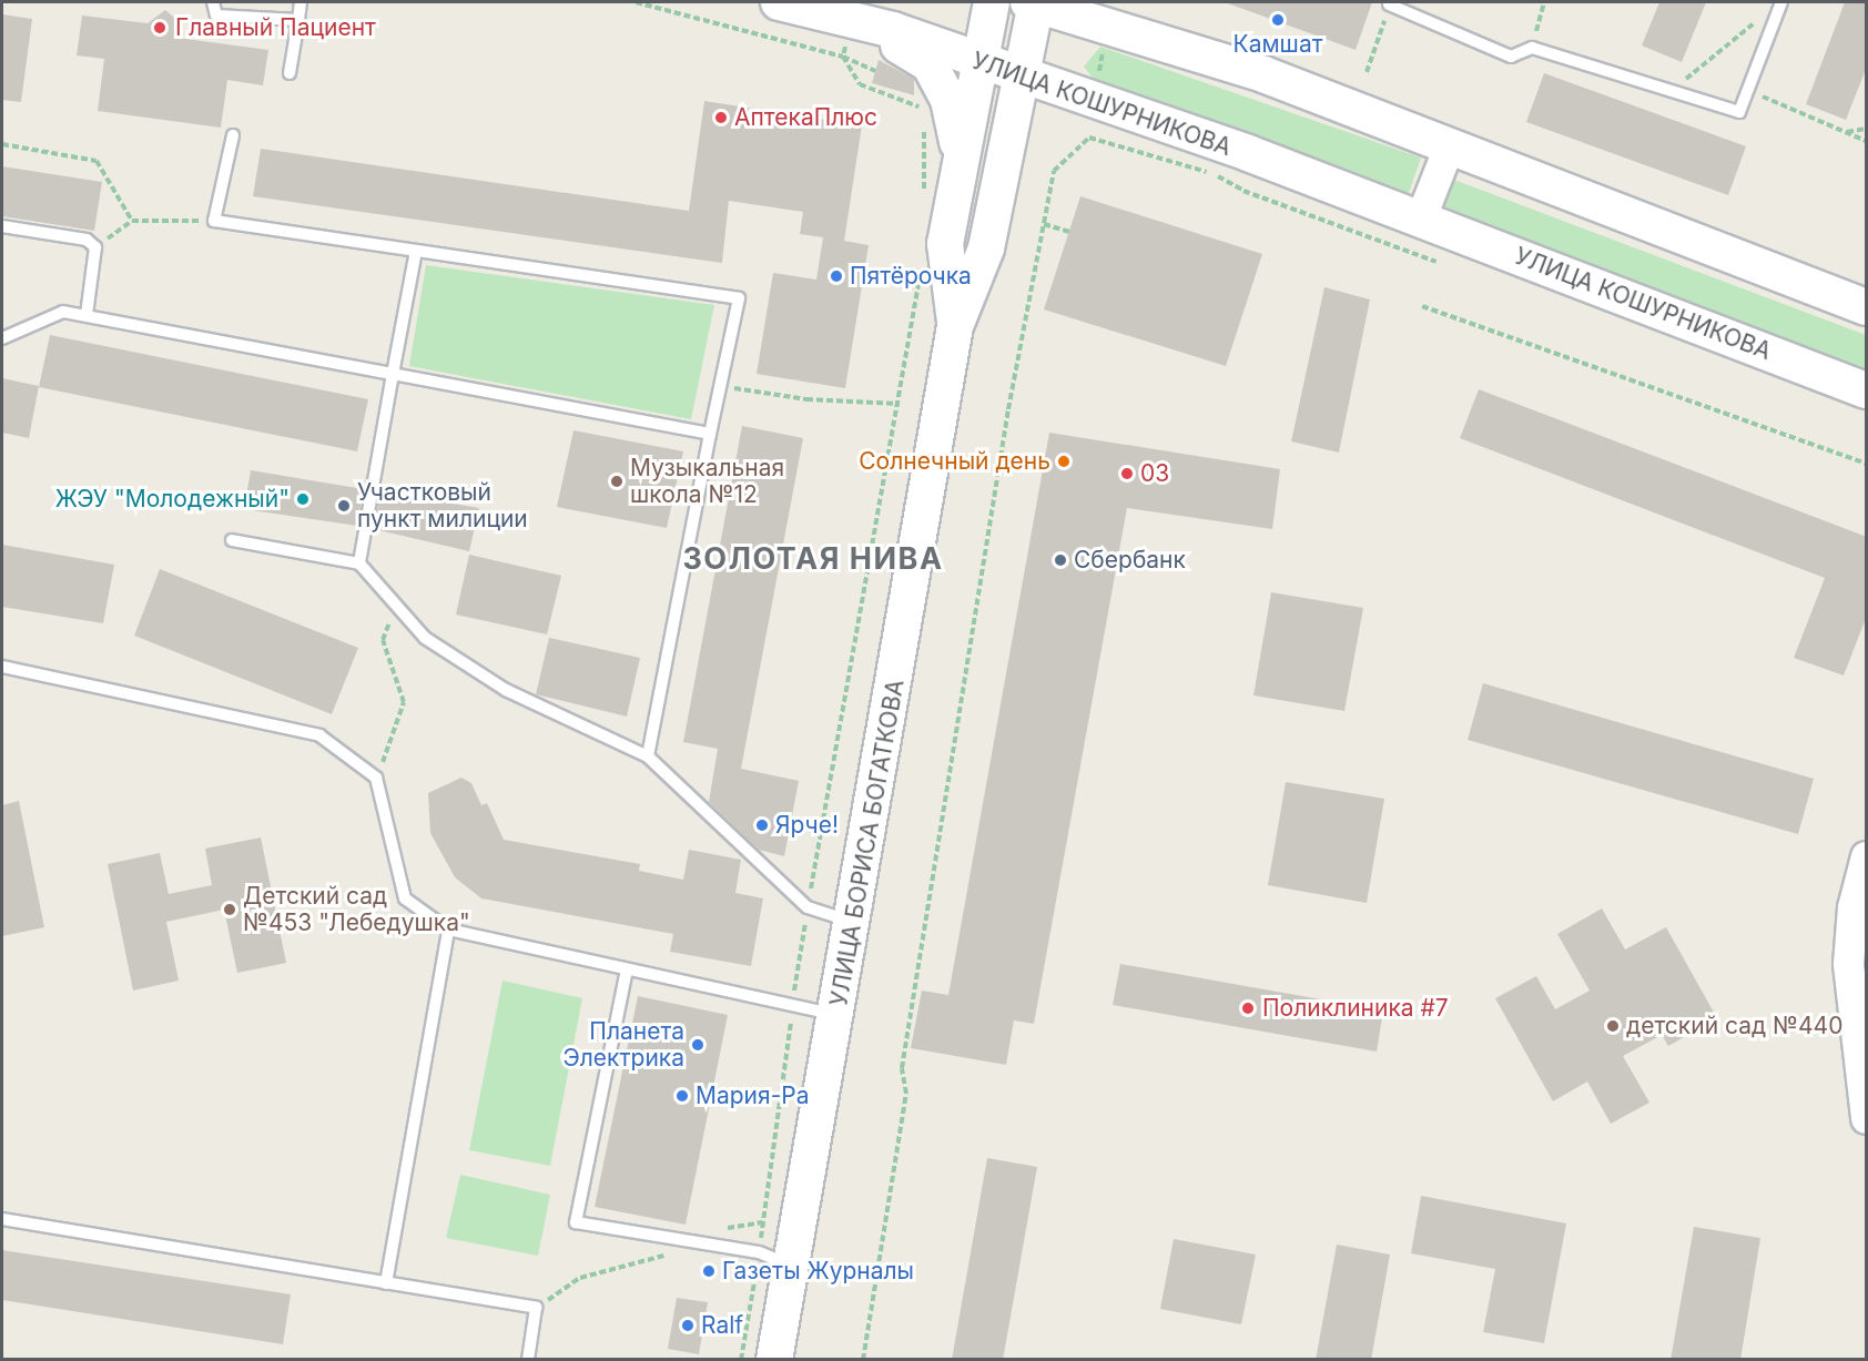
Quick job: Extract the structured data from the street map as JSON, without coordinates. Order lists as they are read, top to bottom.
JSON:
{
  "streets": {
    "main road": ["УЛИЦА КОШУРНИКОВА", "УЛИЦА БОРИСА БОГАТКОВА"]
  },
  "crossings": [
    ["УЛИЦА КОШУРНИКОВА", "УЛИЦА БОРИСА БОГАТКОВА"]
  ],
  "districts": ["ЗОЛОТАЯ НИВА"],
  "places": [
    "Камшат",
    "Главный Пациент",
    "АптекаПлюс",
    "Пятёрочка",
    "Солнечный день",
    "03",
    "Музыкальная школа №12",
    "ЖЭУ \"Молодежный\"",
    "Участковый пункт милиции",
    "Сбербанк",
    "Ярче!",
    "Детский сад №453 \"Лебедушка\"",
    "Поликлиника #7",
    "детский сад №440",
    "Планета Электрика",
    "Мария-Ра",
    "Газеты Журналы",
    "Ralf"
  ]
}
